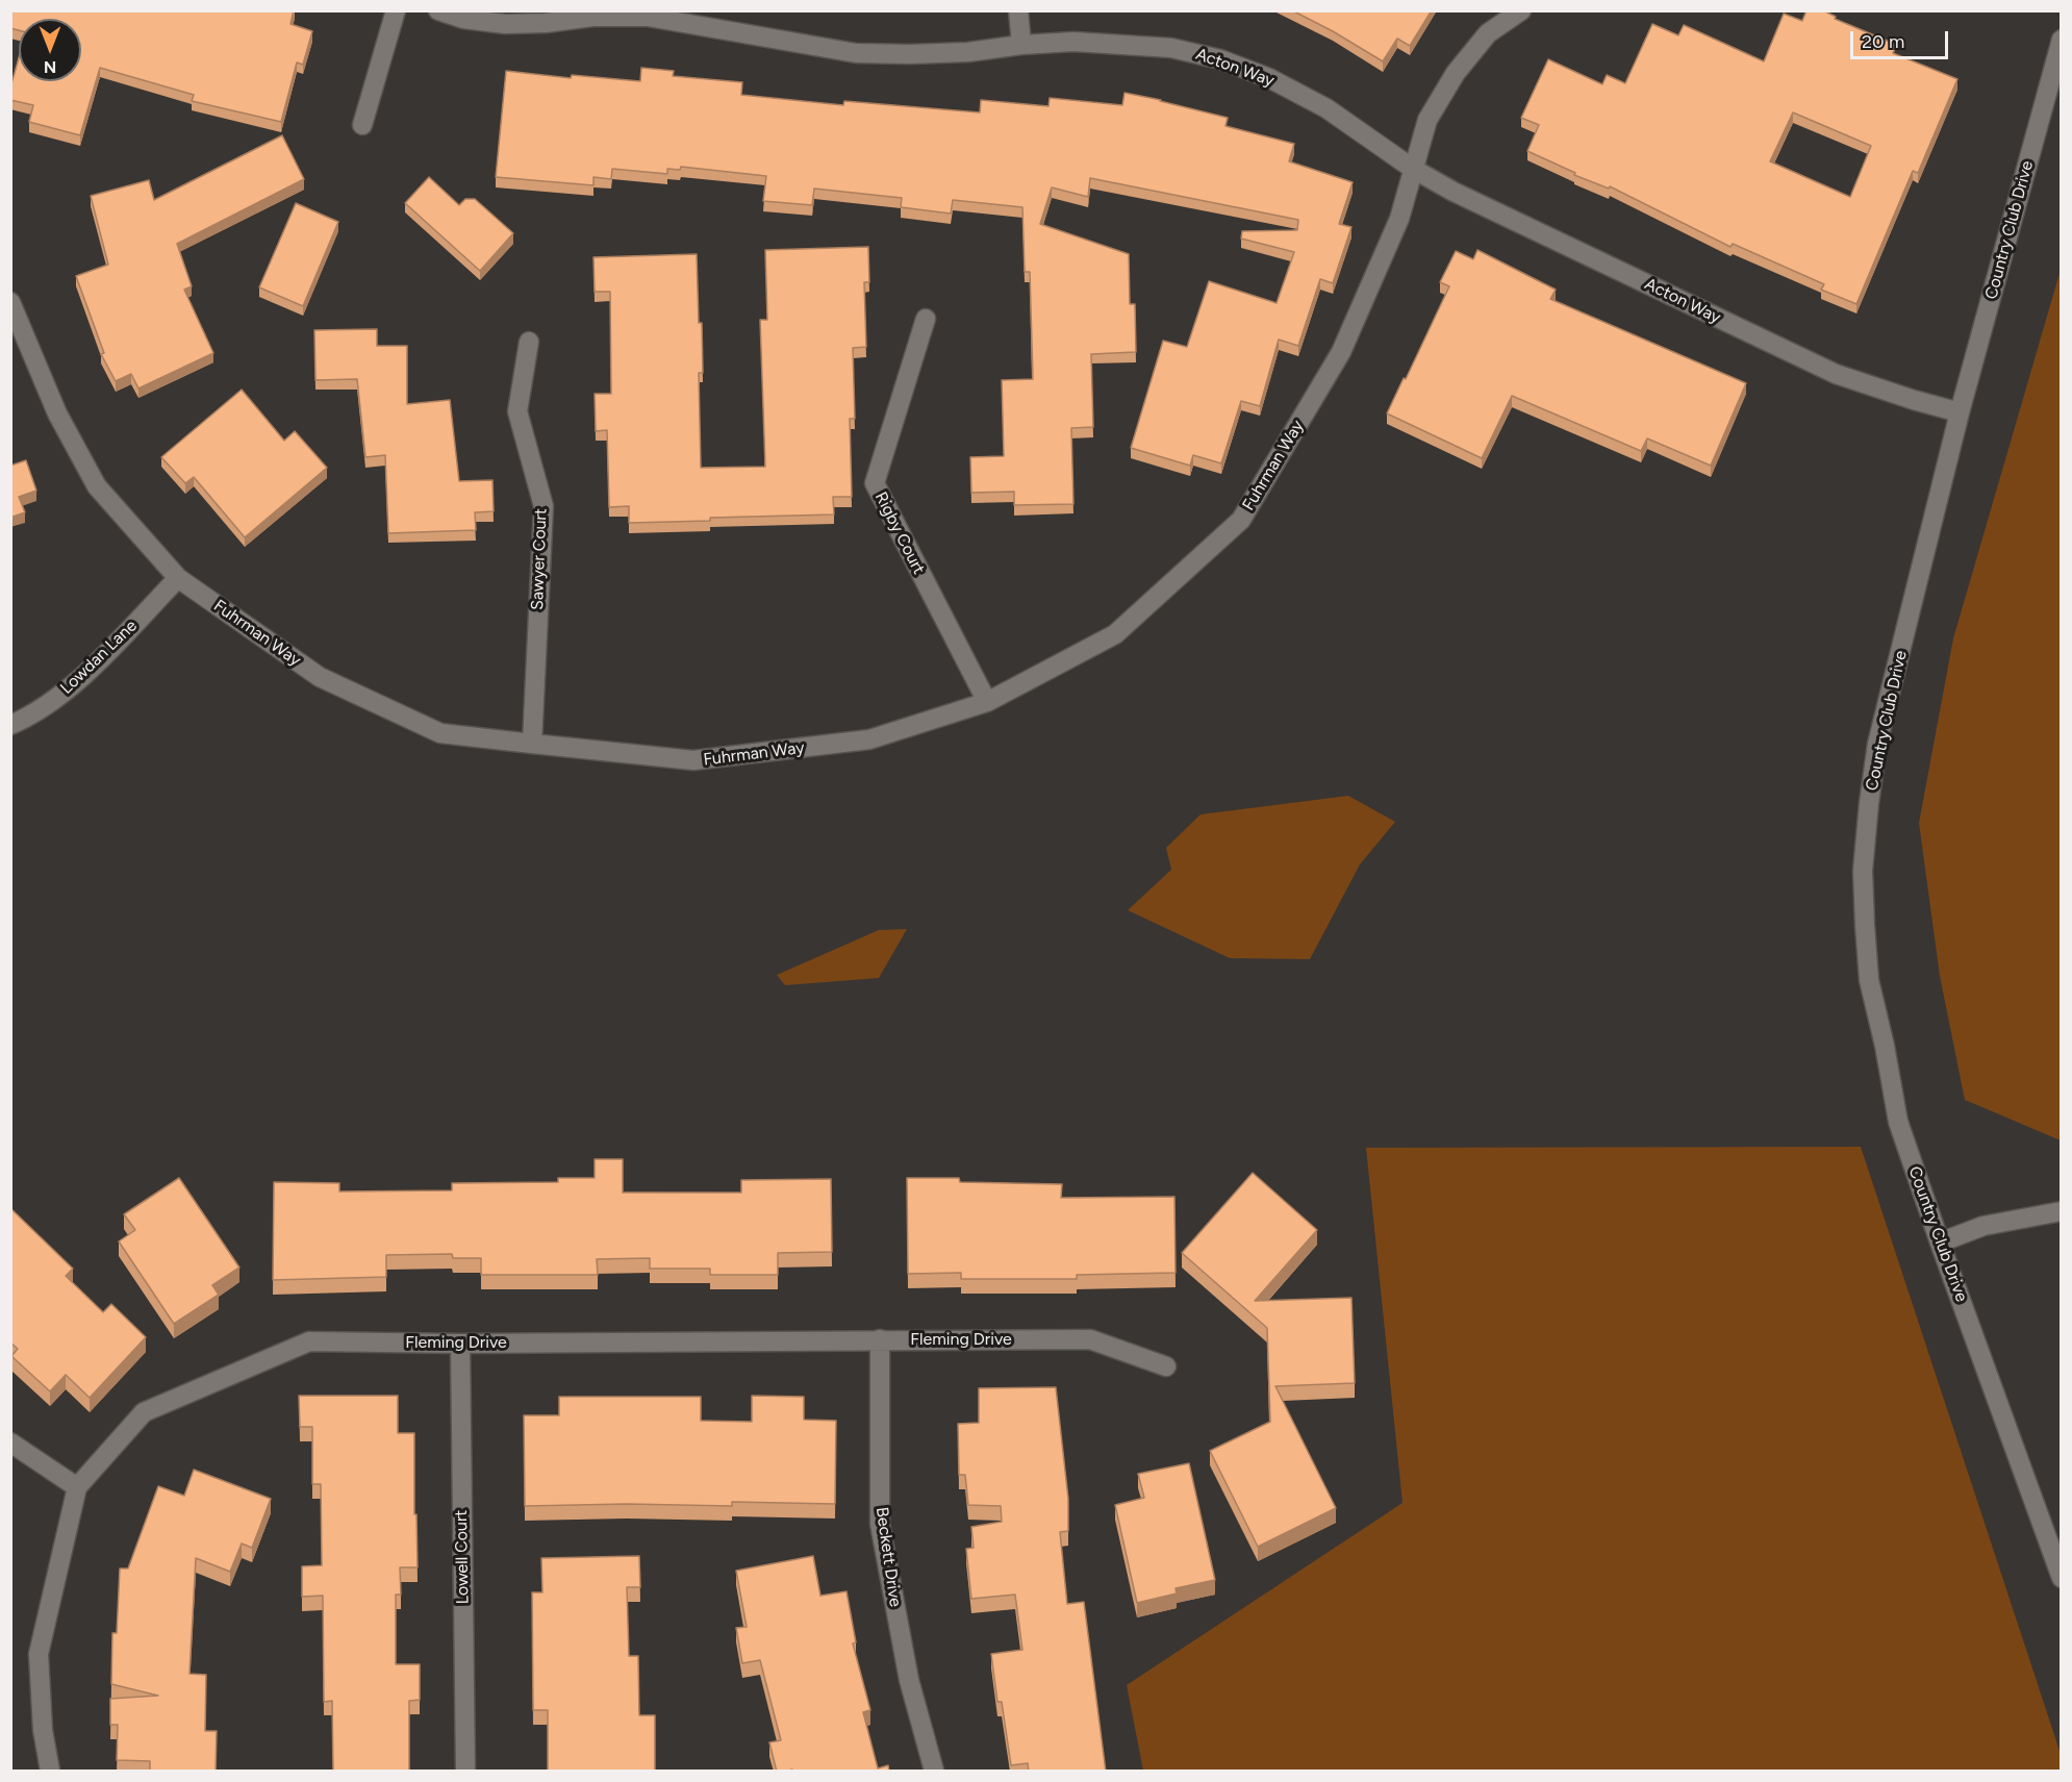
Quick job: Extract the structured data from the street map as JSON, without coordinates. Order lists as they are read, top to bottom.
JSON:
{
  "streets": {
    "street": [
      "Acton Way",
      "Country Club Drive",
      "Fuhrman Way",
      "Rigby Court",
      "Sawyer Court",
      "Lowdan Lane",
      "Fleming Drive",
      "Lowell Court",
      "Beckett Drive"
    ]
  },
  "crossings": [
    ["Acton Way", "Country Club Drive"],
    ["Acton Way", "Fuhrman Way"],
    ["Fuhrman Way", "Rigby Court"],
    ["Fuhrman Way", "Sawyer Court"],
    ["Fuhrman Way", "Lowdan Lane"],
    ["Fleming Drive", "Lowell Court"],
    ["Fleming Drive", "Beckett Drive"]
  ],
  "scale_bar": "20 m",
  "north": "bottom"
}
